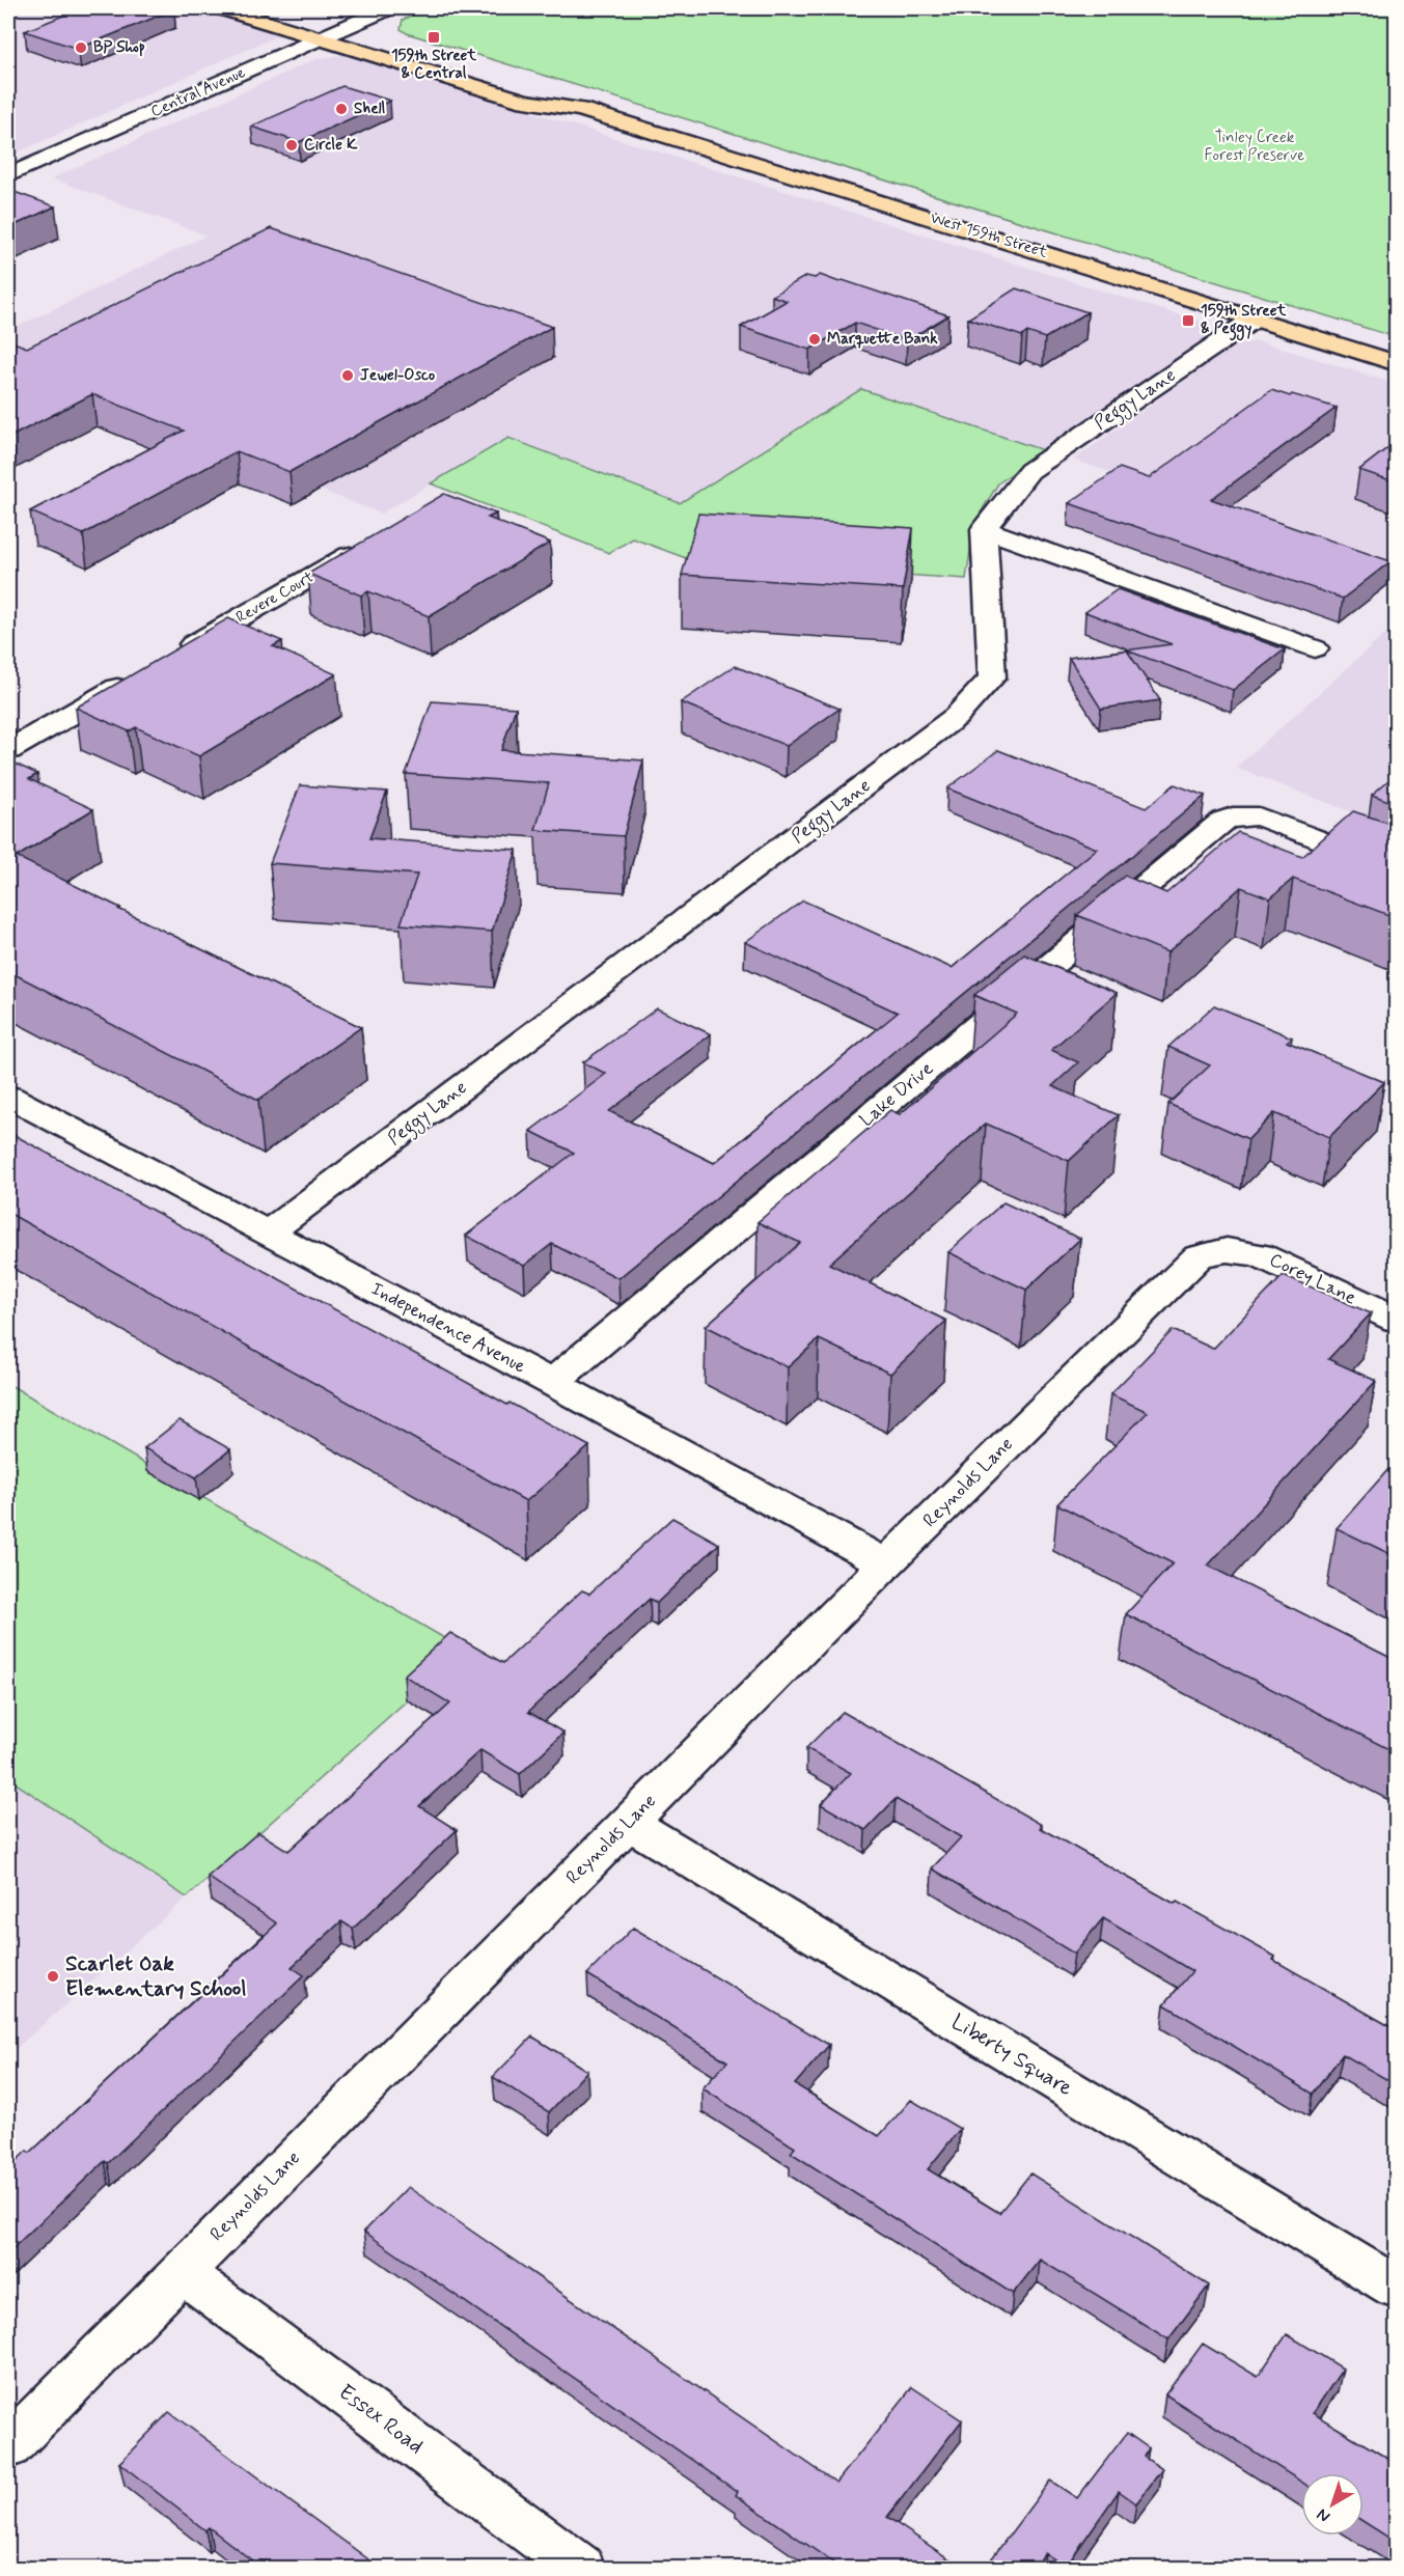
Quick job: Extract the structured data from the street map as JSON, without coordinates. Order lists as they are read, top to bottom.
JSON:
{
  "streets": {
    "main road": ["West 159th Street"],
    "street": [
      "Central Avenue",
      "Peggy Lane",
      "Revere Court",
      "Lake Drive",
      "Corey Lane",
      "Independence Avenue",
      "Reynolds Lane",
      "Liberty Square",
      "Essex Road"
    ]
  },
  "crossings": [
    ["Central Avenue", "West 159th Street"],
    ["West 159th Street", "Peggy Lane"],
    ["Peggy Lane", "Independence Avenue"],
    ["Lake Drive", "Independence Avenue"],
    ["Corey Lane", "Reynolds Lane"],
    ["Independence Avenue", "Reynolds Lane"],
    ["Reynolds Lane", "Liberty Square"],
    ["Reynolds Lane", "Essex Road"]
  ],
  "parks": ["Tinley Creek Forest Preserve"],
  "places": {
    "transit": ["159th Street & Central", "159th Street & Peggy"],
    "other": [
      "BP Shop",
      "Shell",
      "Circle K",
      "Marquette Bank",
      "Jewel-Osco",
      "Scarlet Oak Elementary School"
    ]
  },
  "north": "bottom left"
}
